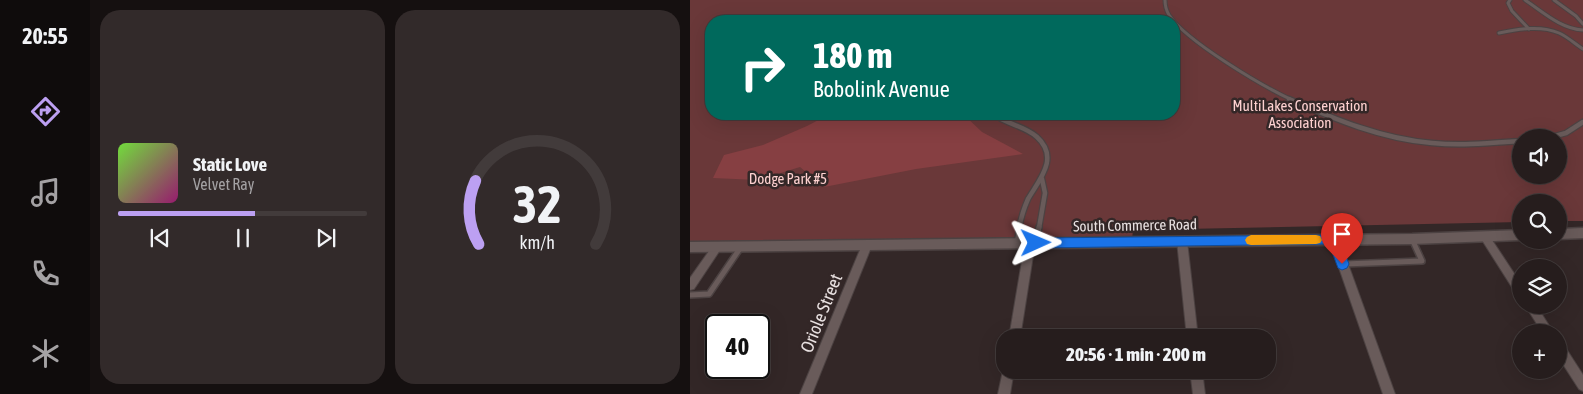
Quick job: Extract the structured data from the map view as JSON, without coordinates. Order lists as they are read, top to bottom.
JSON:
{
  "streets": {
    "street": ["South Commerce Road", "Oriole Street"]
  },
  "crossings": [
    ["South Commerce Road", "Oriole Street"]
  ],
  "parks": ["MultiLakes Conservation Association", "Dodge Park #5"],
  "page": {
    "tabs": "20:55",
    "turn": ["180 m", "Bobolink Avenue"],
    "map_buttons": "+",
    "song": ["Static Love", "Velvet Ray"],
    "limit": "40",
    "trip": "20:56 · 1 min · 200 m",
    "gauge": ["32", "km/h"]
  }
}
